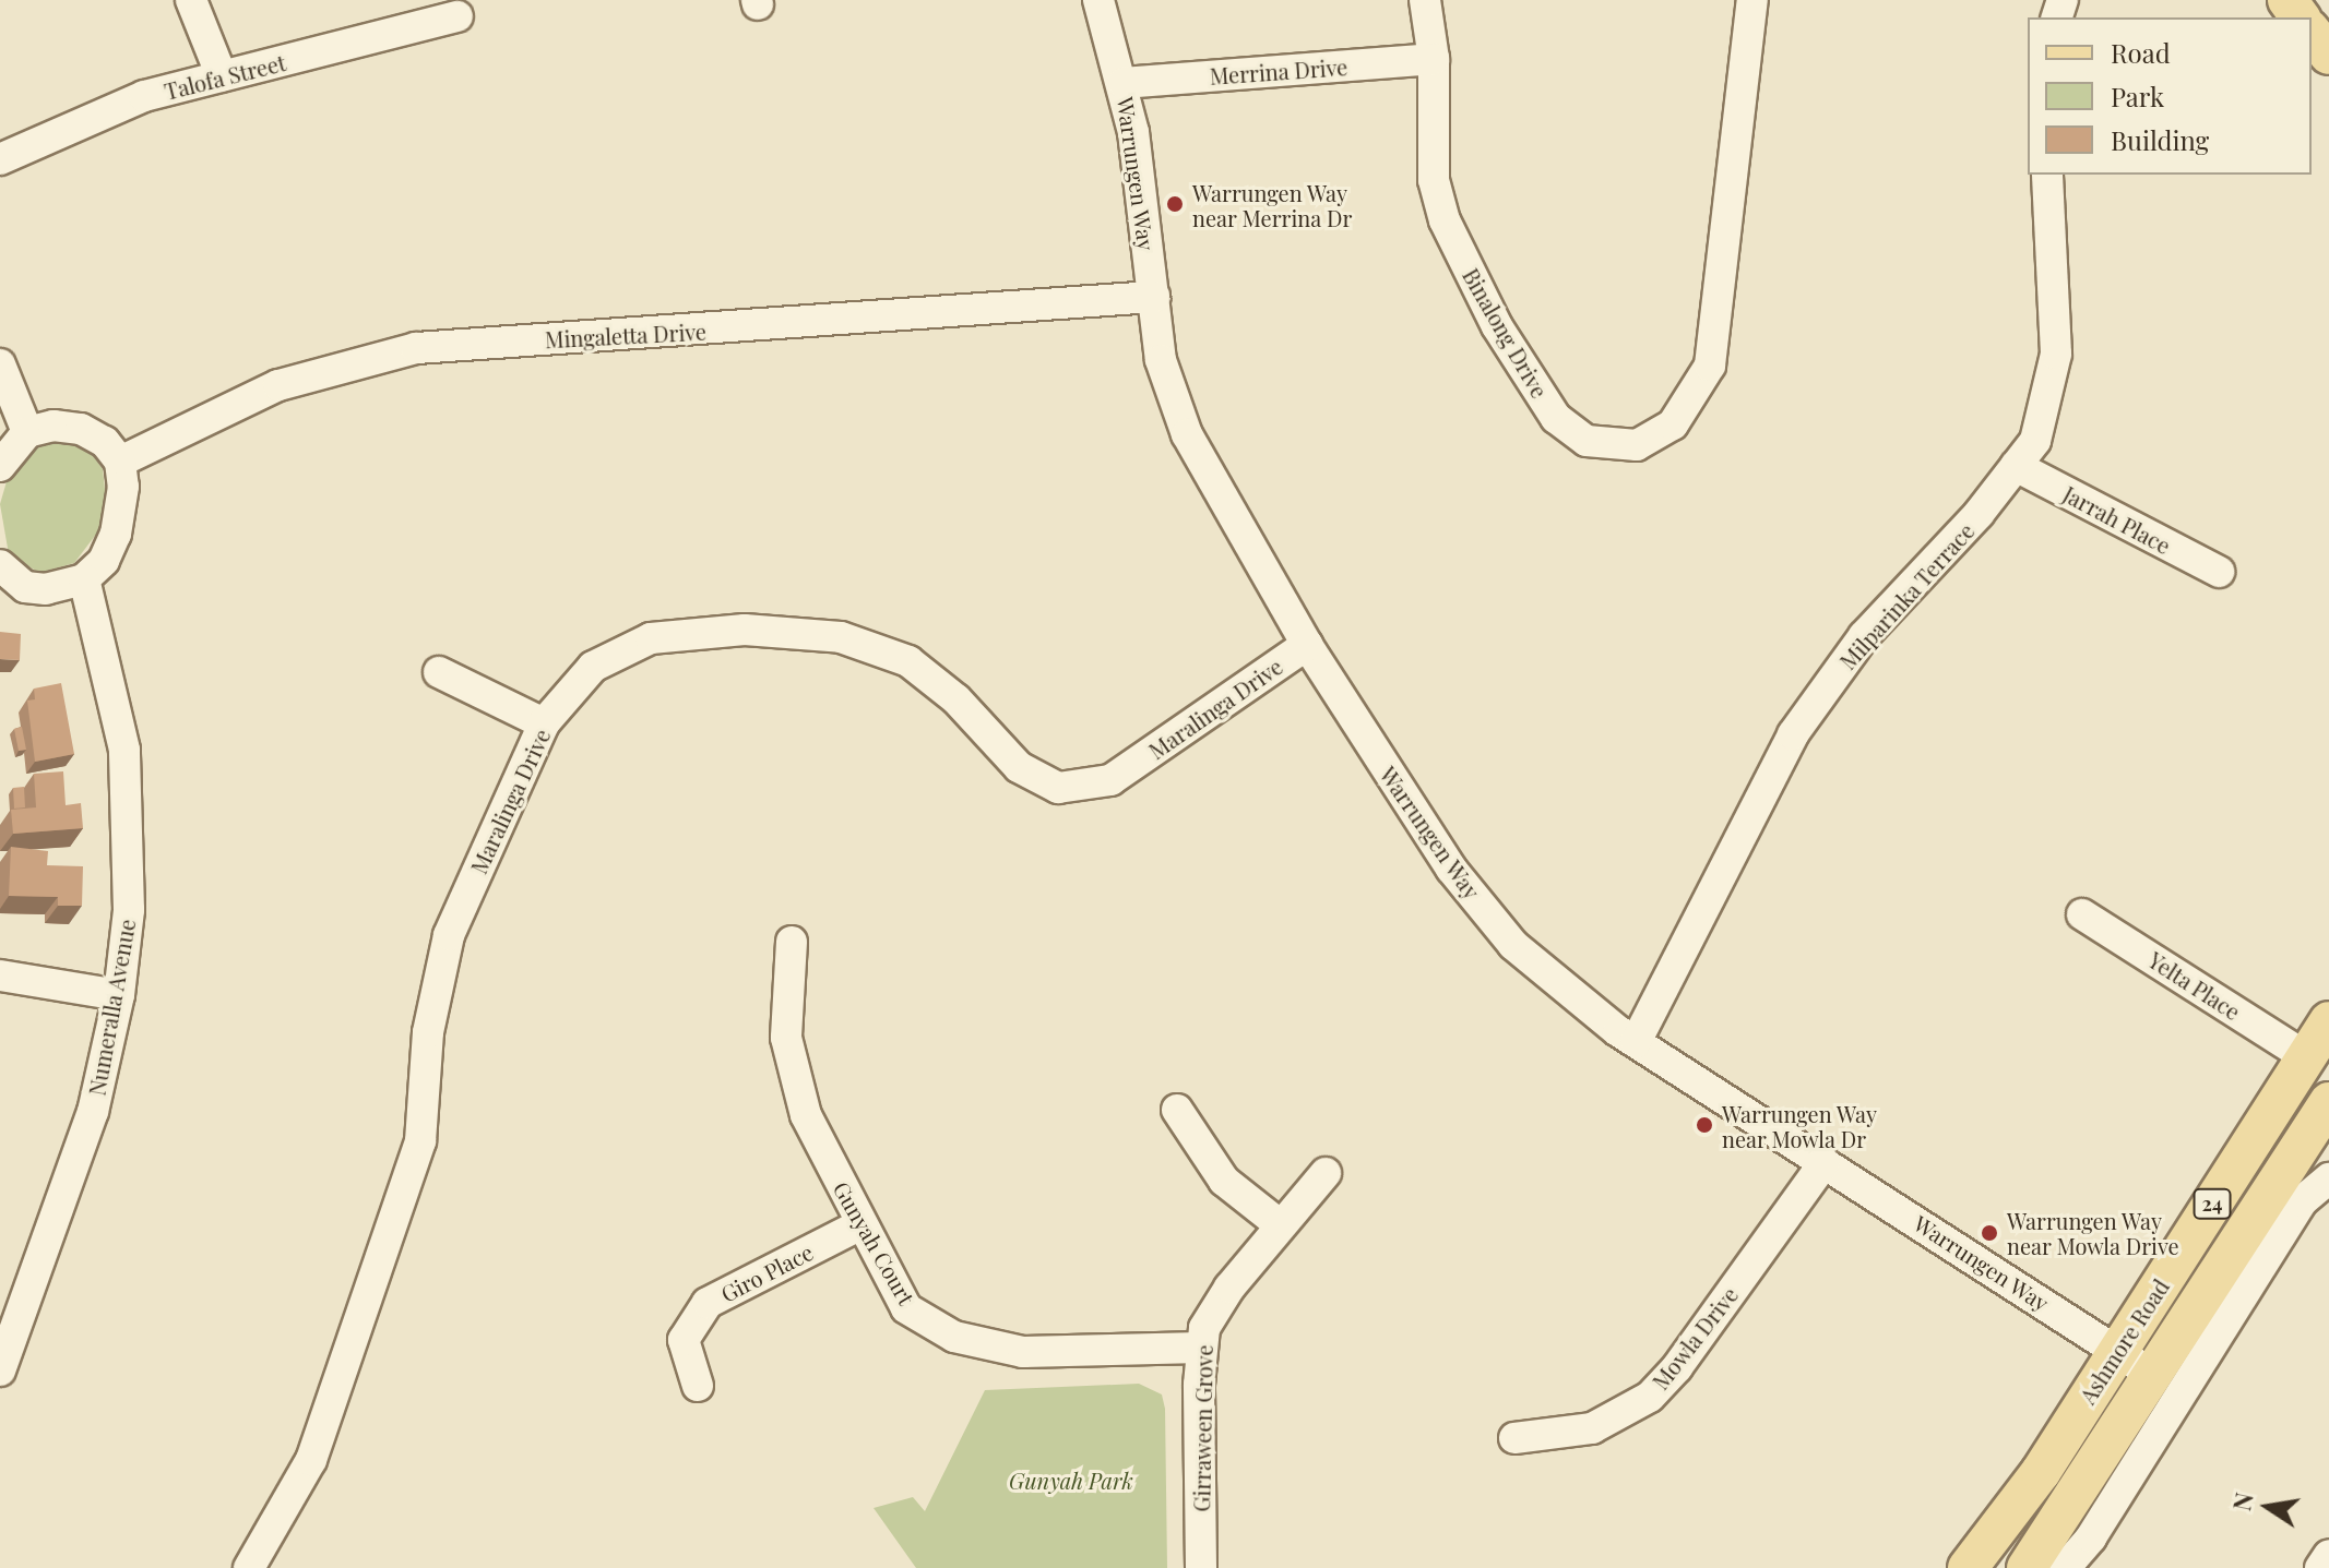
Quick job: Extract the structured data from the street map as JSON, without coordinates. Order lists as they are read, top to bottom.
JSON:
{
  "streets": {
    "main road": ["24", "Ashmore Road"],
    "street": [
      "Merrina Drive",
      "Talofa Street",
      "Warrungen Way",
      "Binalong Drive",
      "Mingaletta Drive",
      "Jarrah Place",
      "Milparinka Terrace",
      "Maralinga Drive",
      "Yelta Place",
      "Numeralla Avenue",
      "Gunyah Court",
      "Giro Place",
      "Mowla Drive",
      "Girraween Grove"
    ]
  },
  "crossings": [
    ["Merrina Drive", "Warrungen Way"],
    ["Merrina Drive", "Binalong Drive"],
    ["Warrungen Way", "Mingaletta Drive"],
    ["Warrungen Way", "Milparinka Terrace"],
    ["Warrungen Way", "Maralinga Drive"],
    ["Warrungen Way", "Mowla Drive"],
    ["Warrungen Way", "Ashmore Road"],
    ["Jarrah Place", "Milparinka Terrace"],
    ["Yelta Place", "Ashmore Road"],
    ["Gunyah Court", "Giro Place"],
    ["Gunyah Court", "Girraween Grove"]
  ],
  "parks": ["Gunyah Park"],
  "places": ["Warrungen Way near Merrina Dr", "Warrungen Way near Mowla Dr", "Warrungen Way near Mowla Drive"],
  "legend": ["Road", "Park", "Building"],
  "north": "left"
}
